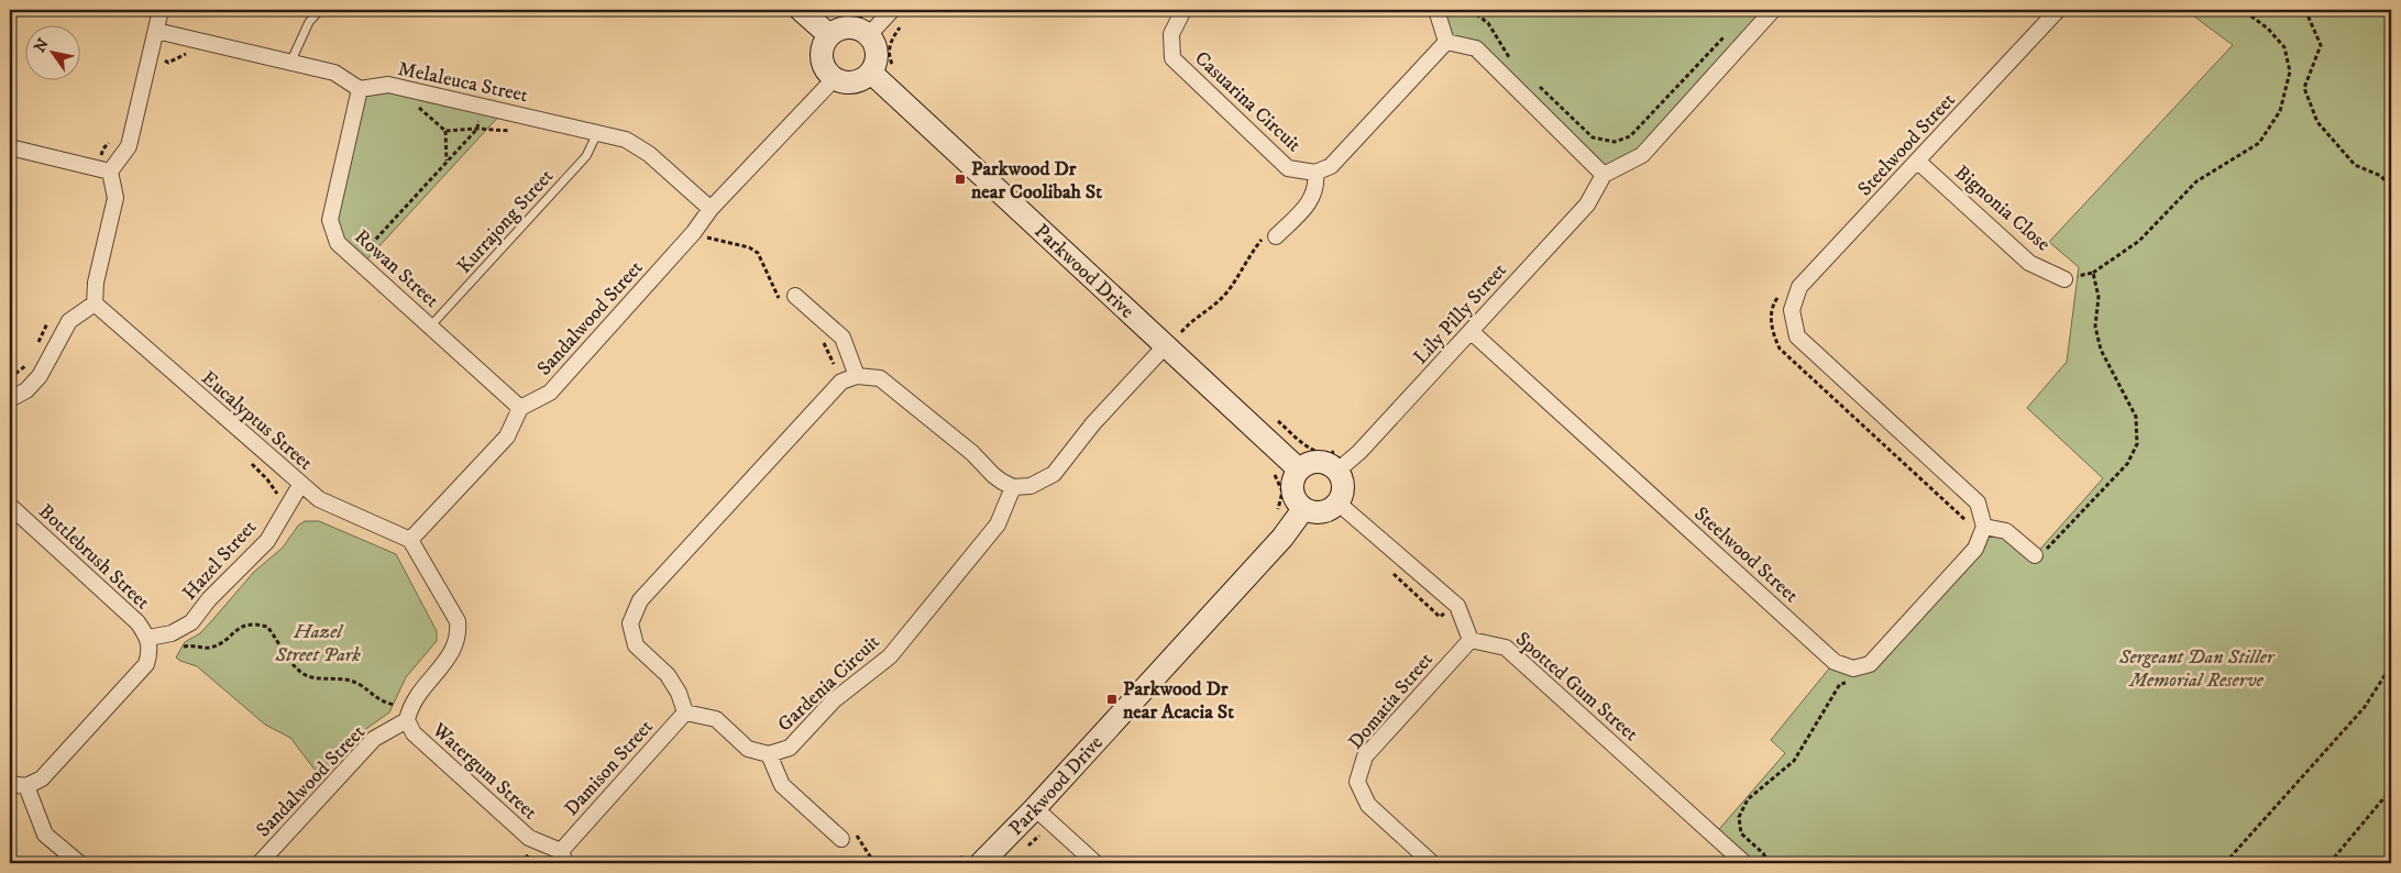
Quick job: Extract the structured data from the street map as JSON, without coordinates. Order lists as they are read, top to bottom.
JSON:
{
  "streets": {
    "street": [
      "Melaleuca Street",
      "Casuarina Circuit",
      "Steelwood Street",
      "Bignonia Close",
      "Rowan Street",
      "Parkwood Drive",
      "Lily Pilly Street",
      "Sandalwood Street",
      "Eucalyptus Street",
      "Bottlebrush Street",
      "Hazel Street",
      "Gardenia Circuit",
      "Spotted Gum Street",
      "Domatia Street",
      "Damison Street",
      "Watergum Street"
    ],
    "lane": ["Kurrajong Street"]
  },
  "crossings": [
    ["Melaleuca Street", "Kurrajong Street"],
    ["Melaleuca Street", "Rowan Street"],
    ["Melaleuca Street", "Sandalwood Street"],
    ["Steelwood Street", "Bignonia Close"],
    ["Steelwood Street", "Lily Pilly Street"],
    ["Kurrajong Street", "Rowan Street"],
    ["Rowan Street", "Sandalwood Street"],
    ["Parkwood Drive", "Lily Pilly Street"],
    ["Parkwood Drive", "Sandalwood Street"],
    ["Sandalwood Street", "Watergum Street"],
    ["Eucalyptus Street", "Hazel Street"],
    ["Bottlebrush Street", "Hazel Street"],
    ["Gardenia Circuit", "Damison Street"],
    ["Spotted Gum Street", "Domatia Street"],
    ["Damison Street", "Watergum Street"]
  ],
  "parks": ["Hazel Street Park", "Sergeant Dan Stiller Memorial Reserve"],
  "places": {
    "transit": ["Parkwood Dr near Coolibah St", "Parkwood Dr near Acacia St"]
  },
  "north": "top left"
}
